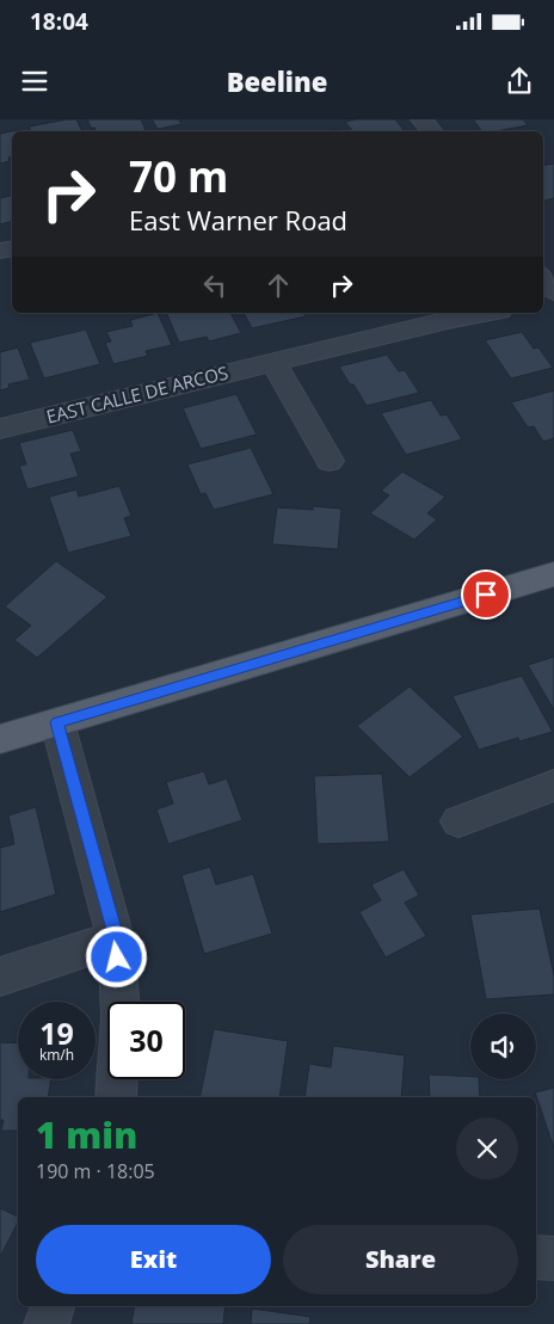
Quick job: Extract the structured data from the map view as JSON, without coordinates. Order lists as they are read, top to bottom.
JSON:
{
  "streets": {
    "street": ["EAST CALLE DE ARCOS"]
  },
  "page": {
    "status": "18:04",
    "header": "Beeline",
    "turn": ["70 m", "East Warner Road"],
    "speed": "19 km/h",
    "limit": "30",
    "heading": ["1 min", "190 m · 18:05"],
    "buttons": ["Exit", "Share"]
  }
}
